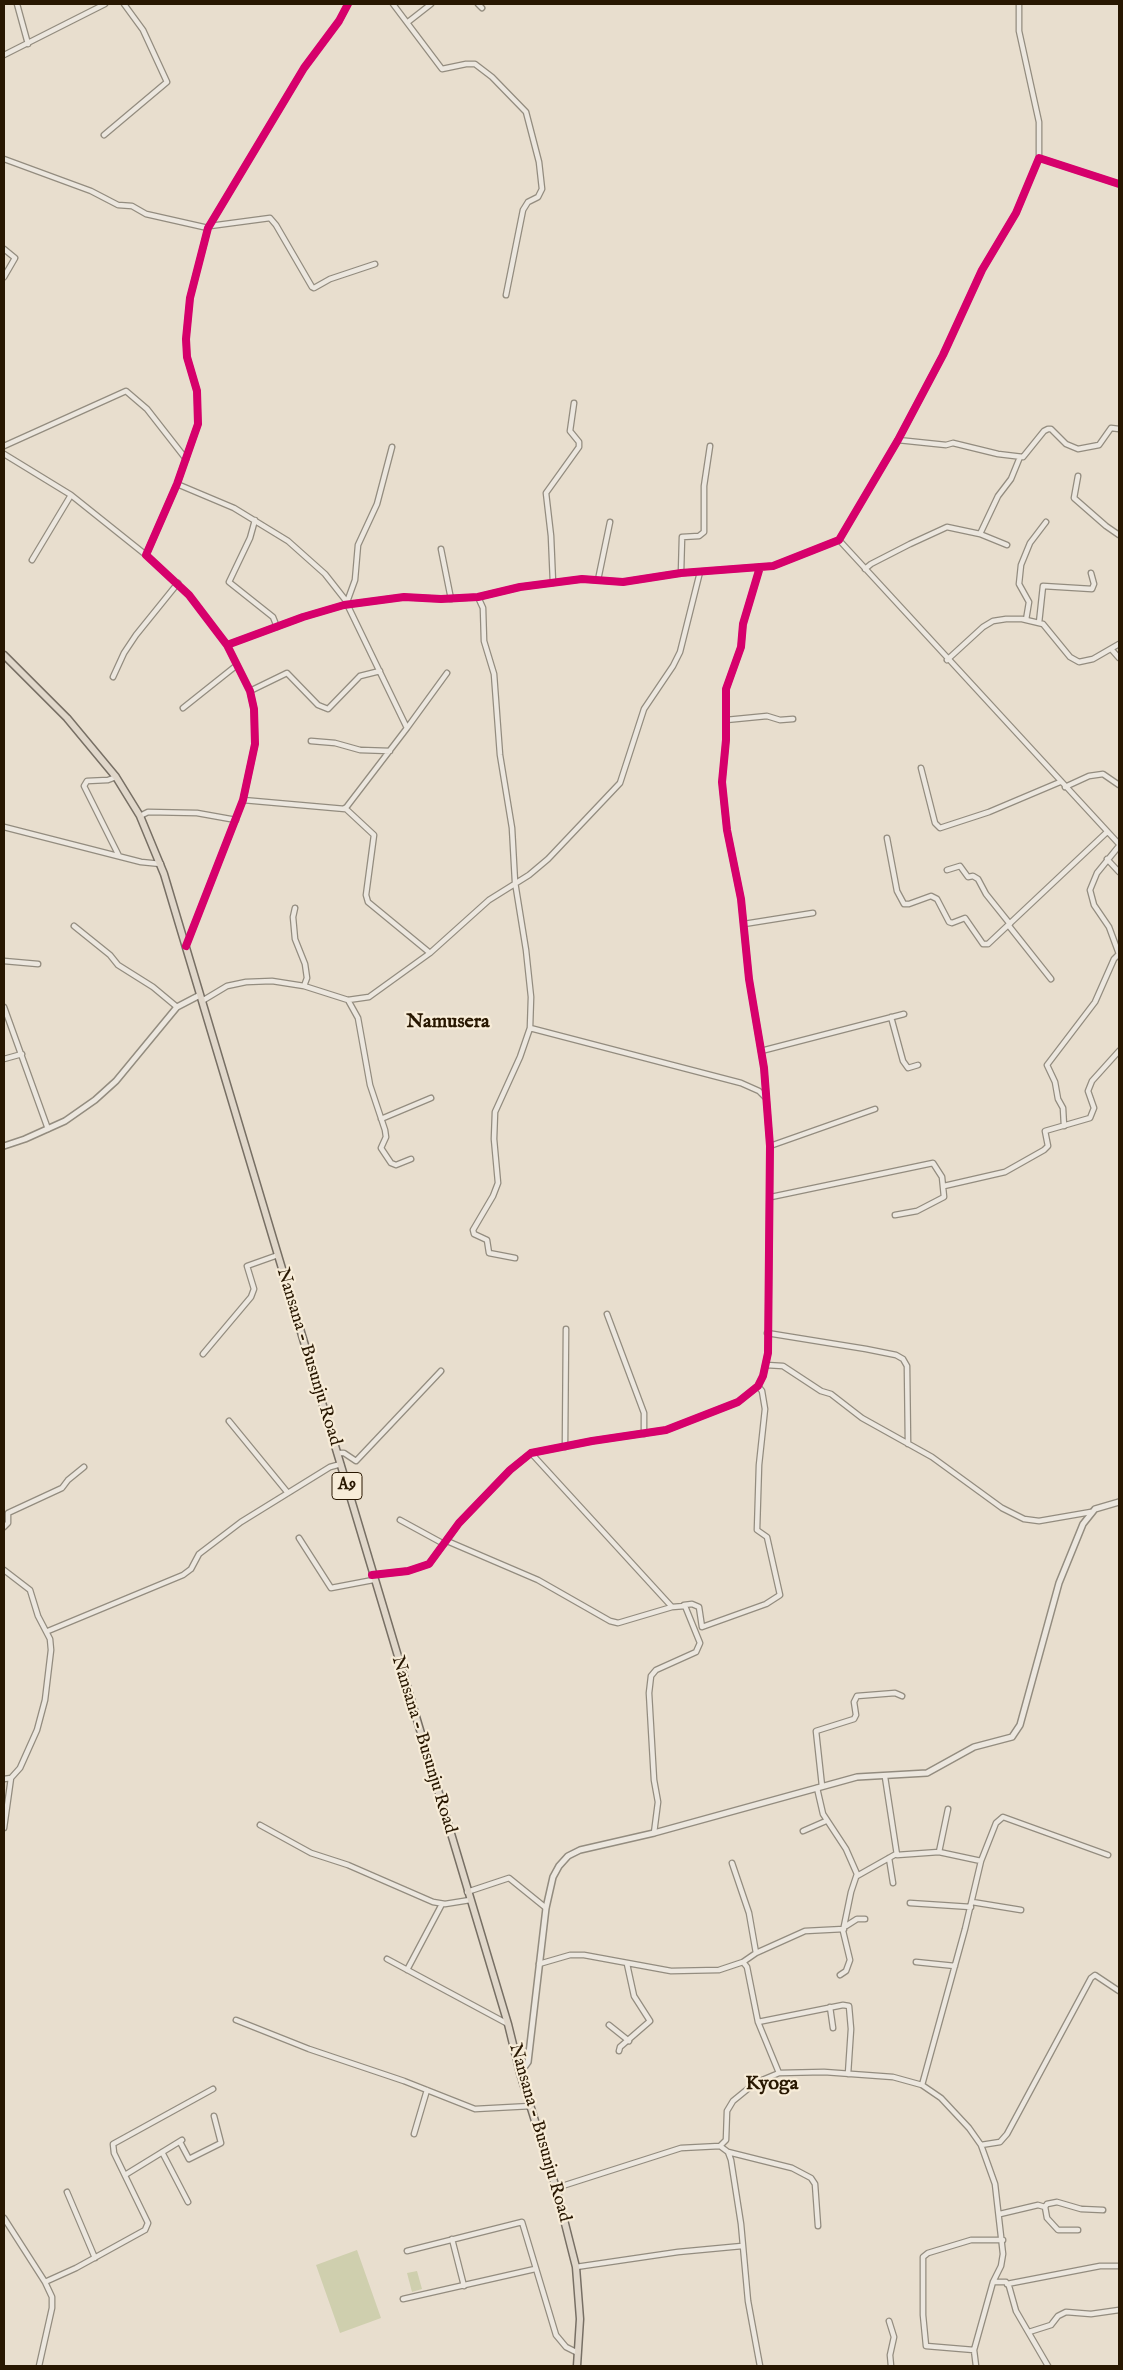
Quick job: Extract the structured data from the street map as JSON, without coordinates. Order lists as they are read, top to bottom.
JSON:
{
  "streets": {
    "main road": ["Nansana - Busunju Road", "A9"]
  },
  "districts": ["Namusera", "Kyoga"]
}
